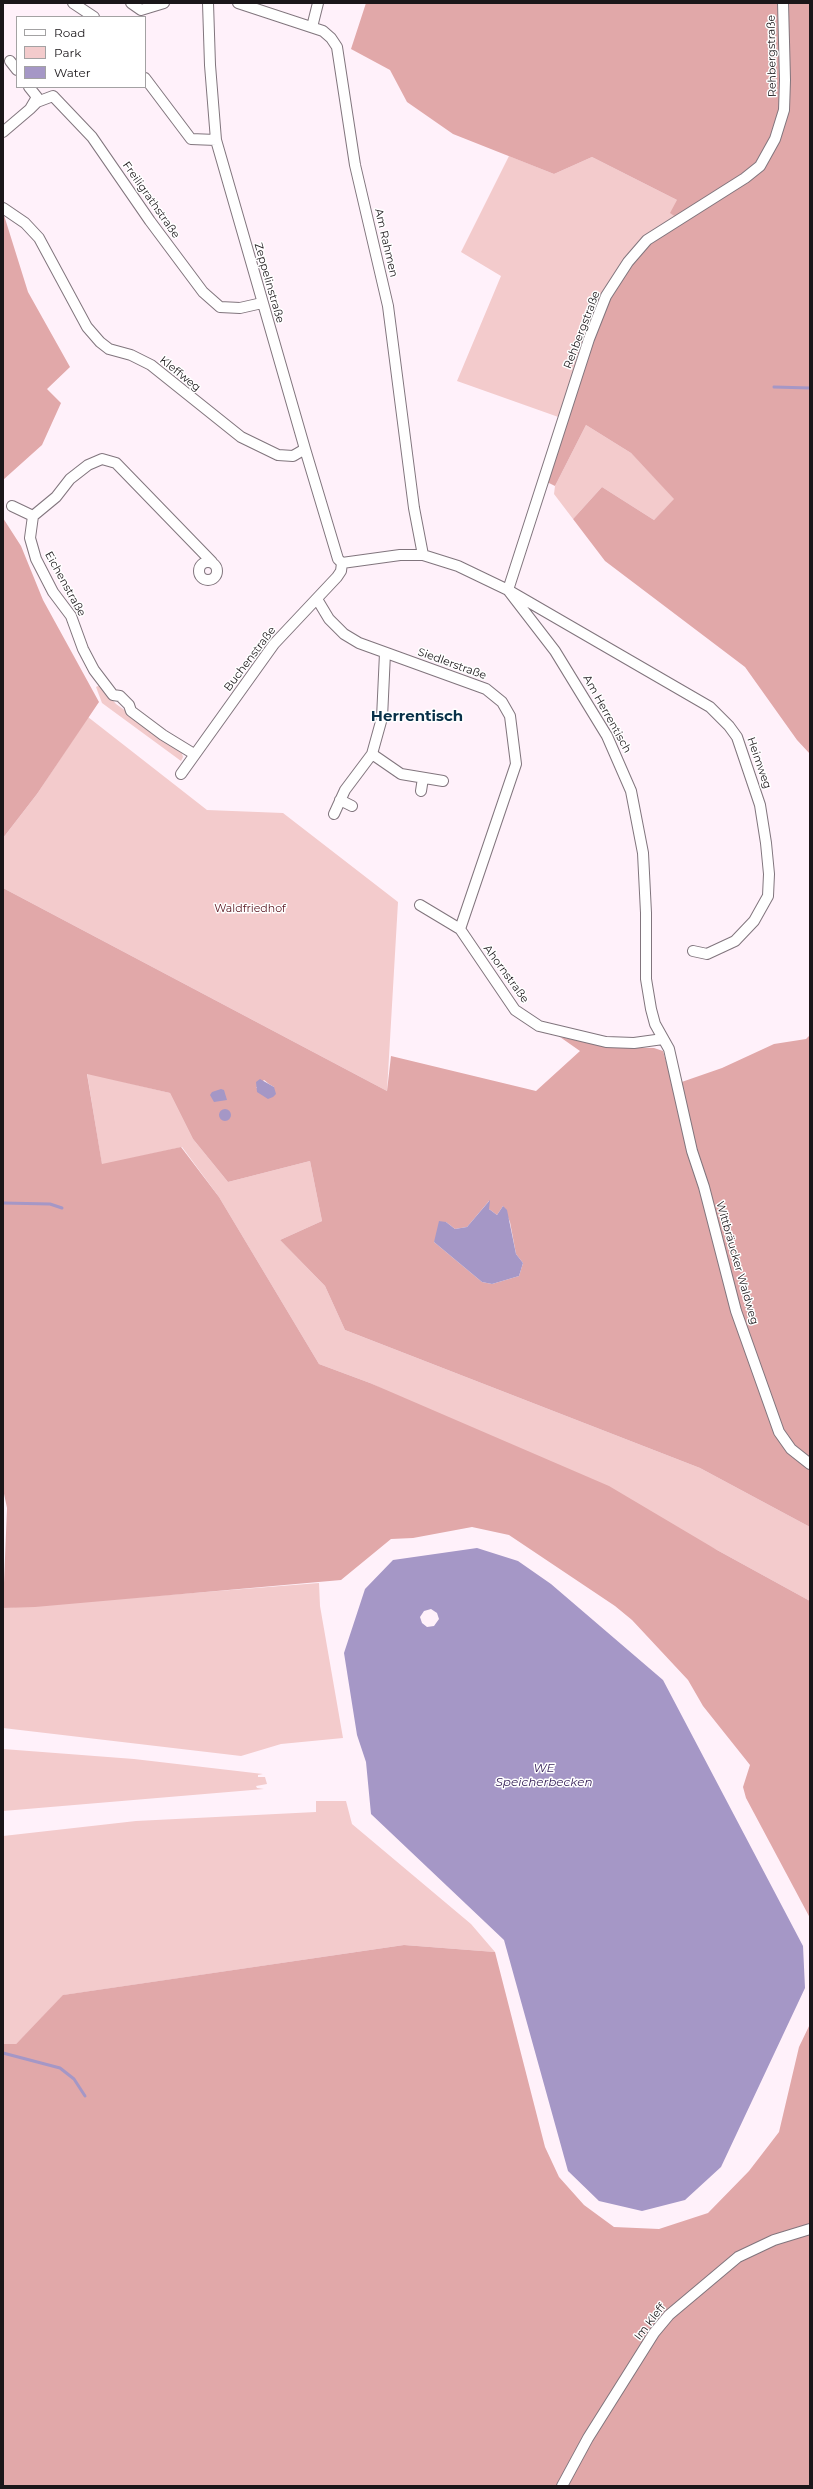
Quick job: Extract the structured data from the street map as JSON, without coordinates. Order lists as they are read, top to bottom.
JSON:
{
  "streets": {
    "street": [
      "Rehbergstraße",
      "Freiligrathstraße",
      "Am Rahmen",
      "Zeppelinstraße",
      "Kleffweg",
      "Eichenstraße",
      "Buchenstraße",
      "Siedlerstraße",
      "Am Herrentisch",
      "Heimweg",
      "Ahornstraße",
      "Wittbräucker Waldweg",
      "Im Kleff"
    ]
  },
  "crossings": [
    ["Rehbergstraße", "Am Herrentisch"],
    ["Rehbergstraße", "Heimweg"],
    ["Freiligrathstraße", "Zeppelinstraße"],
    ["Am Rahmen", "Am Herrentisch"],
    ["Zeppelinstraße", "Kleffweg"],
    ["Zeppelinstraße", "Buchenstraße"],
    ["Zeppelinstraße", "Am Herrentisch"],
    ["Eichenstraße", "Buchenstraße"],
    ["Buchenstraße", "Siedlerstraße"],
    ["Buchenstraße", "Am Herrentisch"],
    ["Siedlerstraße", "Ahornstraße"],
    ["Am Herrentisch", "Heimweg"],
    ["Am Herrentisch", "Ahornstraße"],
    ["Am Herrentisch", "Wittbräucker Waldweg"],
    ["Ahornstraße", "Wittbräucker Waldweg"]
  ],
  "districts": ["Herrentisch"],
  "water": ["WE Speicherbecken"],
  "parks": ["Waldfriedhof"],
  "legend": ["Road", "Park", "Water"]
}
